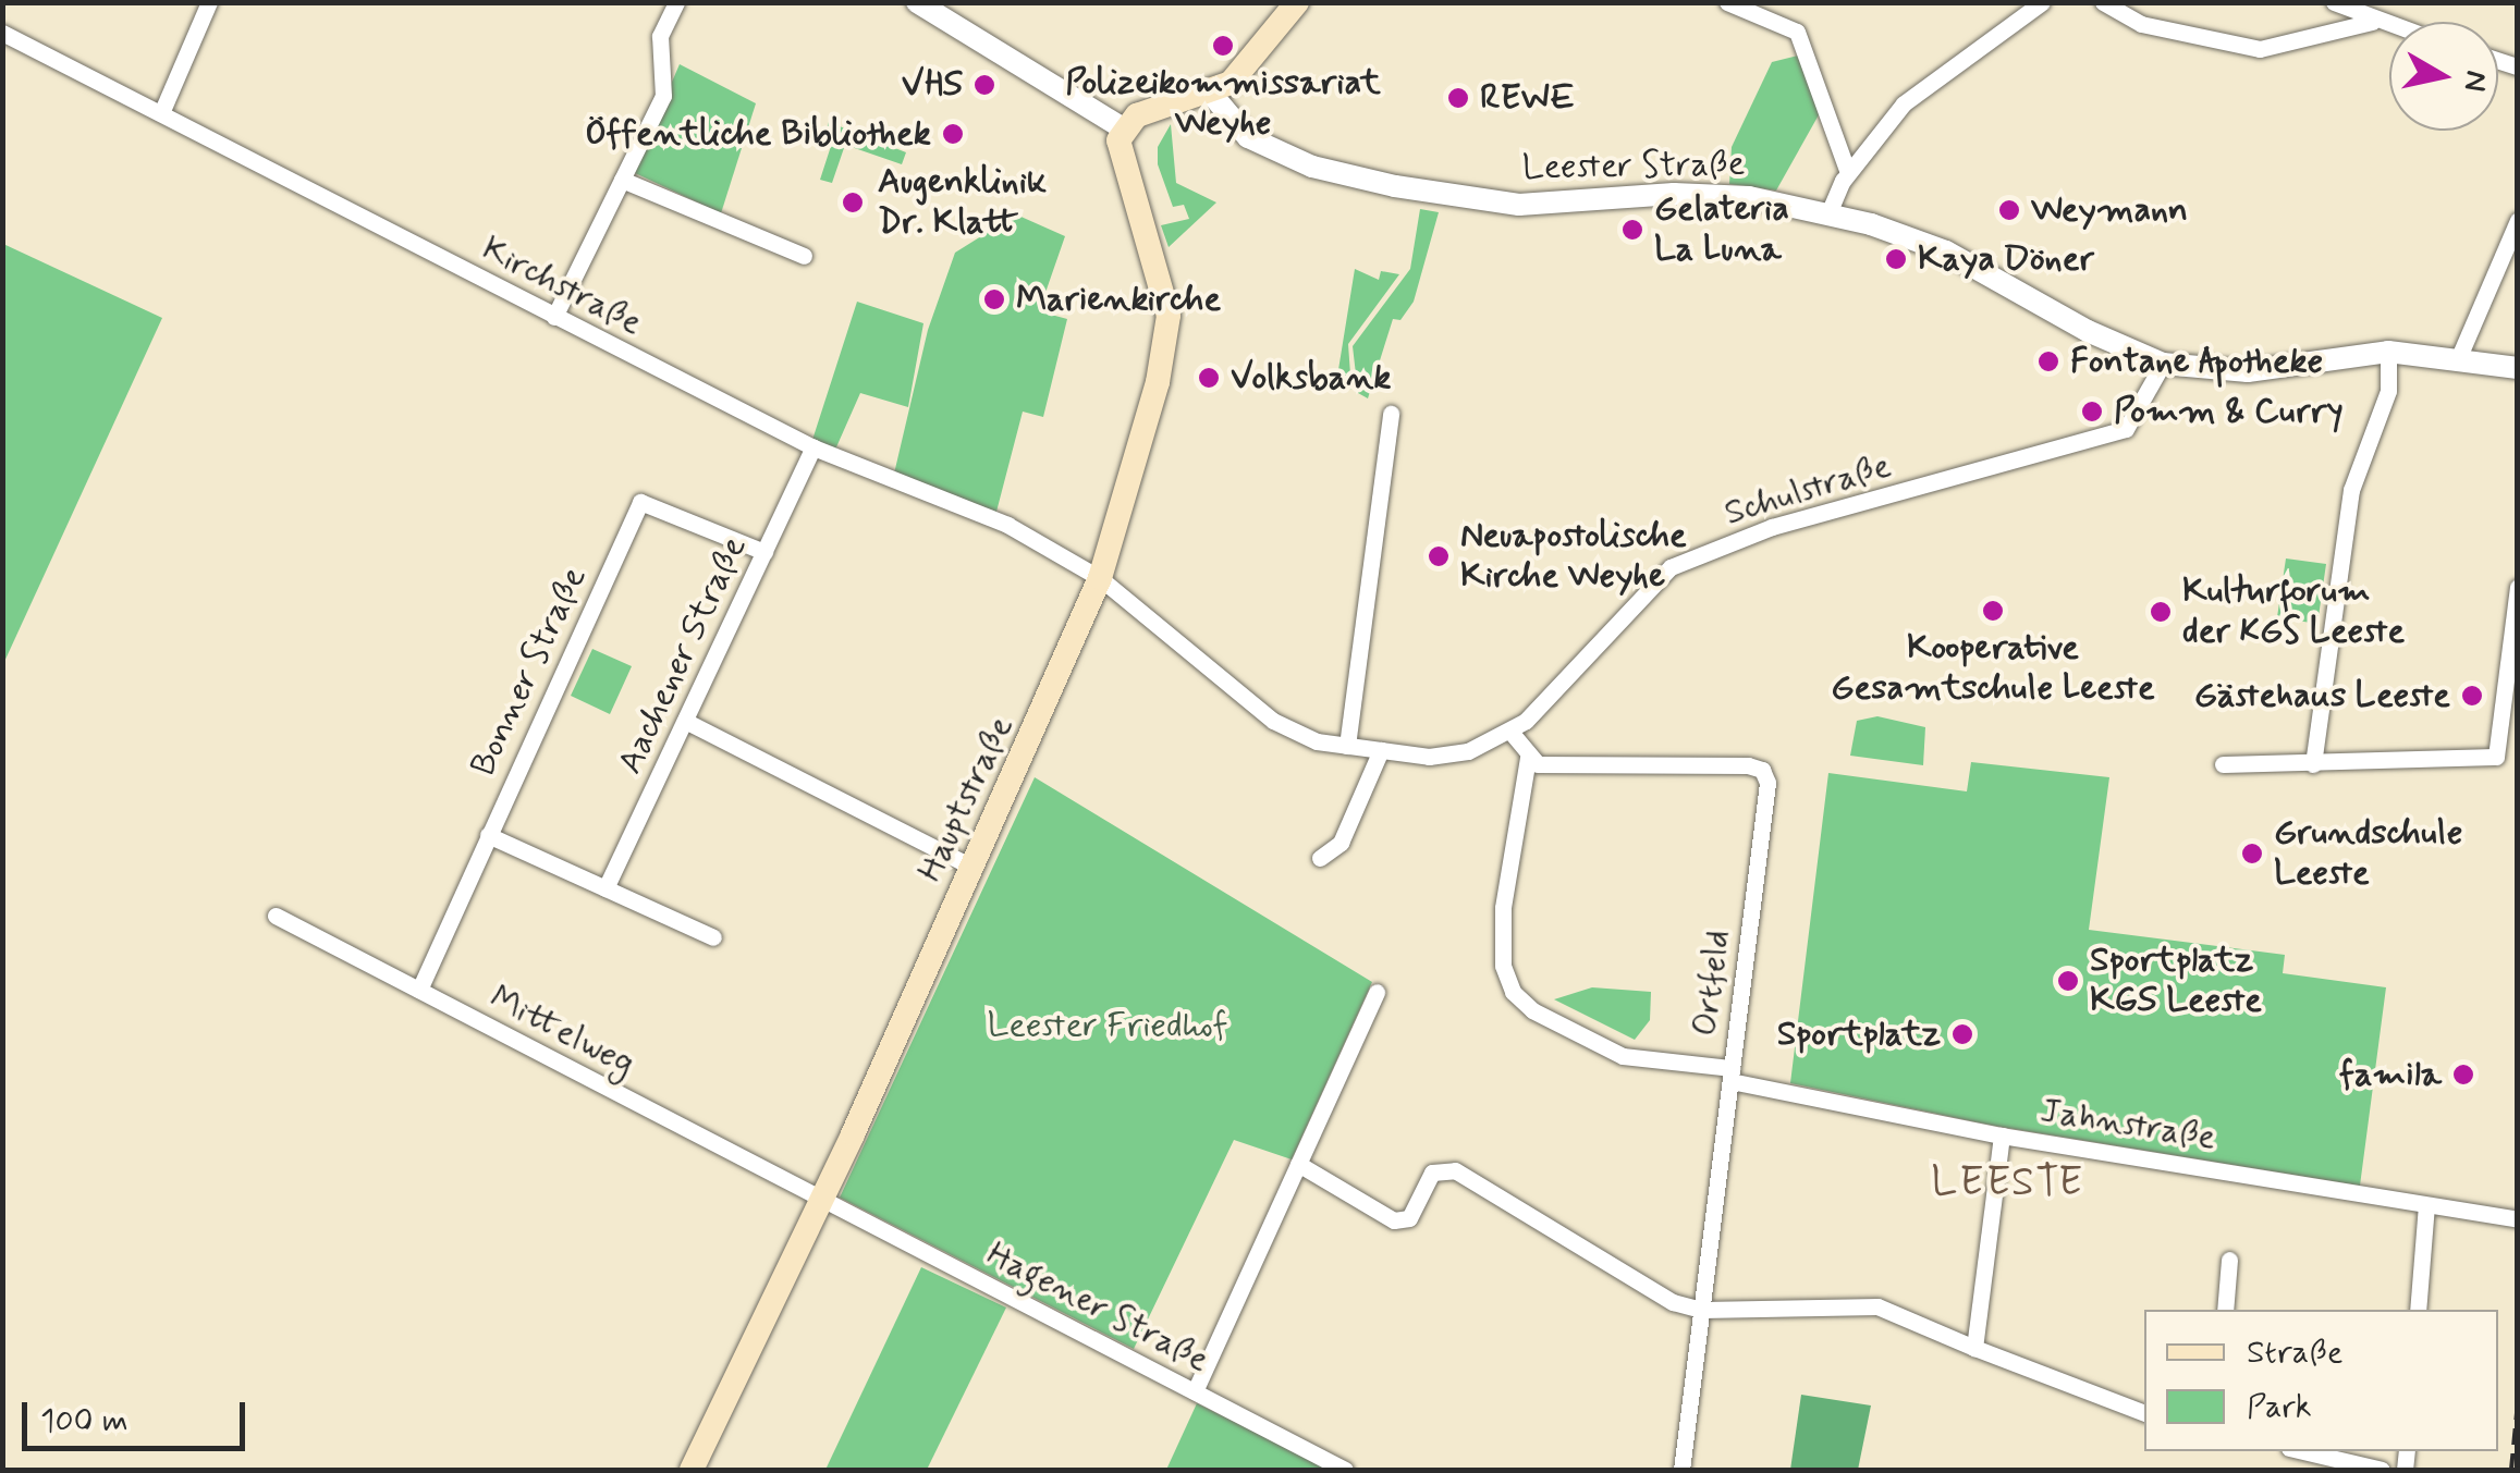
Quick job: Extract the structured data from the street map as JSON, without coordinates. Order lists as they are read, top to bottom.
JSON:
{
  "streets": {
    "main road": ["Hauptstraße"],
    "street": [
      "Leester Straße",
      "Kirchstraße",
      "Schulstraße",
      "Aachener Straße",
      "Bonner Straße",
      "Ortfeld",
      "Mittelweg",
      "Jahnstraße",
      "Hagener Straße"
    ]
  },
  "crossings": [
    ["Leester Straße", "Schulstraße"],
    ["Kirchstraße", "Schulstraße"],
    ["Kirchstraße", "Aachener Straße"],
    ["Kirchstraße", "Hauptstraße"],
    ["Schulstraße", "Hauptstraße"],
    ["Aachener Straße", "Bonner Straße"],
    ["Bonner Straße", "Mittelweg"],
    ["Hauptstraße", "Mittelweg"],
    ["Hauptstraße", "Hagener Straße"],
    ["Ortfeld", "Jahnstraße"],
    ["Mittelweg", "Hagener Straße"]
  ],
  "districts": ["LEESTE"],
  "parks": ["Leester Friedhof"],
  "places": [
    "Polizeikommissariat Weyhe",
    "VHS",
    "REWE",
    "Öffentliche Bibliothek",
    "Augenklinik Dr. Klatt",
    "Weymann",
    "Gelateria La Luna",
    "Kaya Döner",
    "Marienkirche",
    "Fontane Apotheke",
    "Volksbank",
    "Pomm & Curry",
    "Neuapostolische Kirche Weyhe",
    "Kooperative Gesamtschule Leeste",
    "Kulturforum der KGS Leeste",
    "Gästehaus Leeste",
    "Grundschule Leeste",
    "Sportplatz KGS Leeste",
    "Sportplatz",
    "famila"
  ],
  "legend": ["Straße", "Park"],
  "scale_bar": "100 m",
  "north": "right"
}
